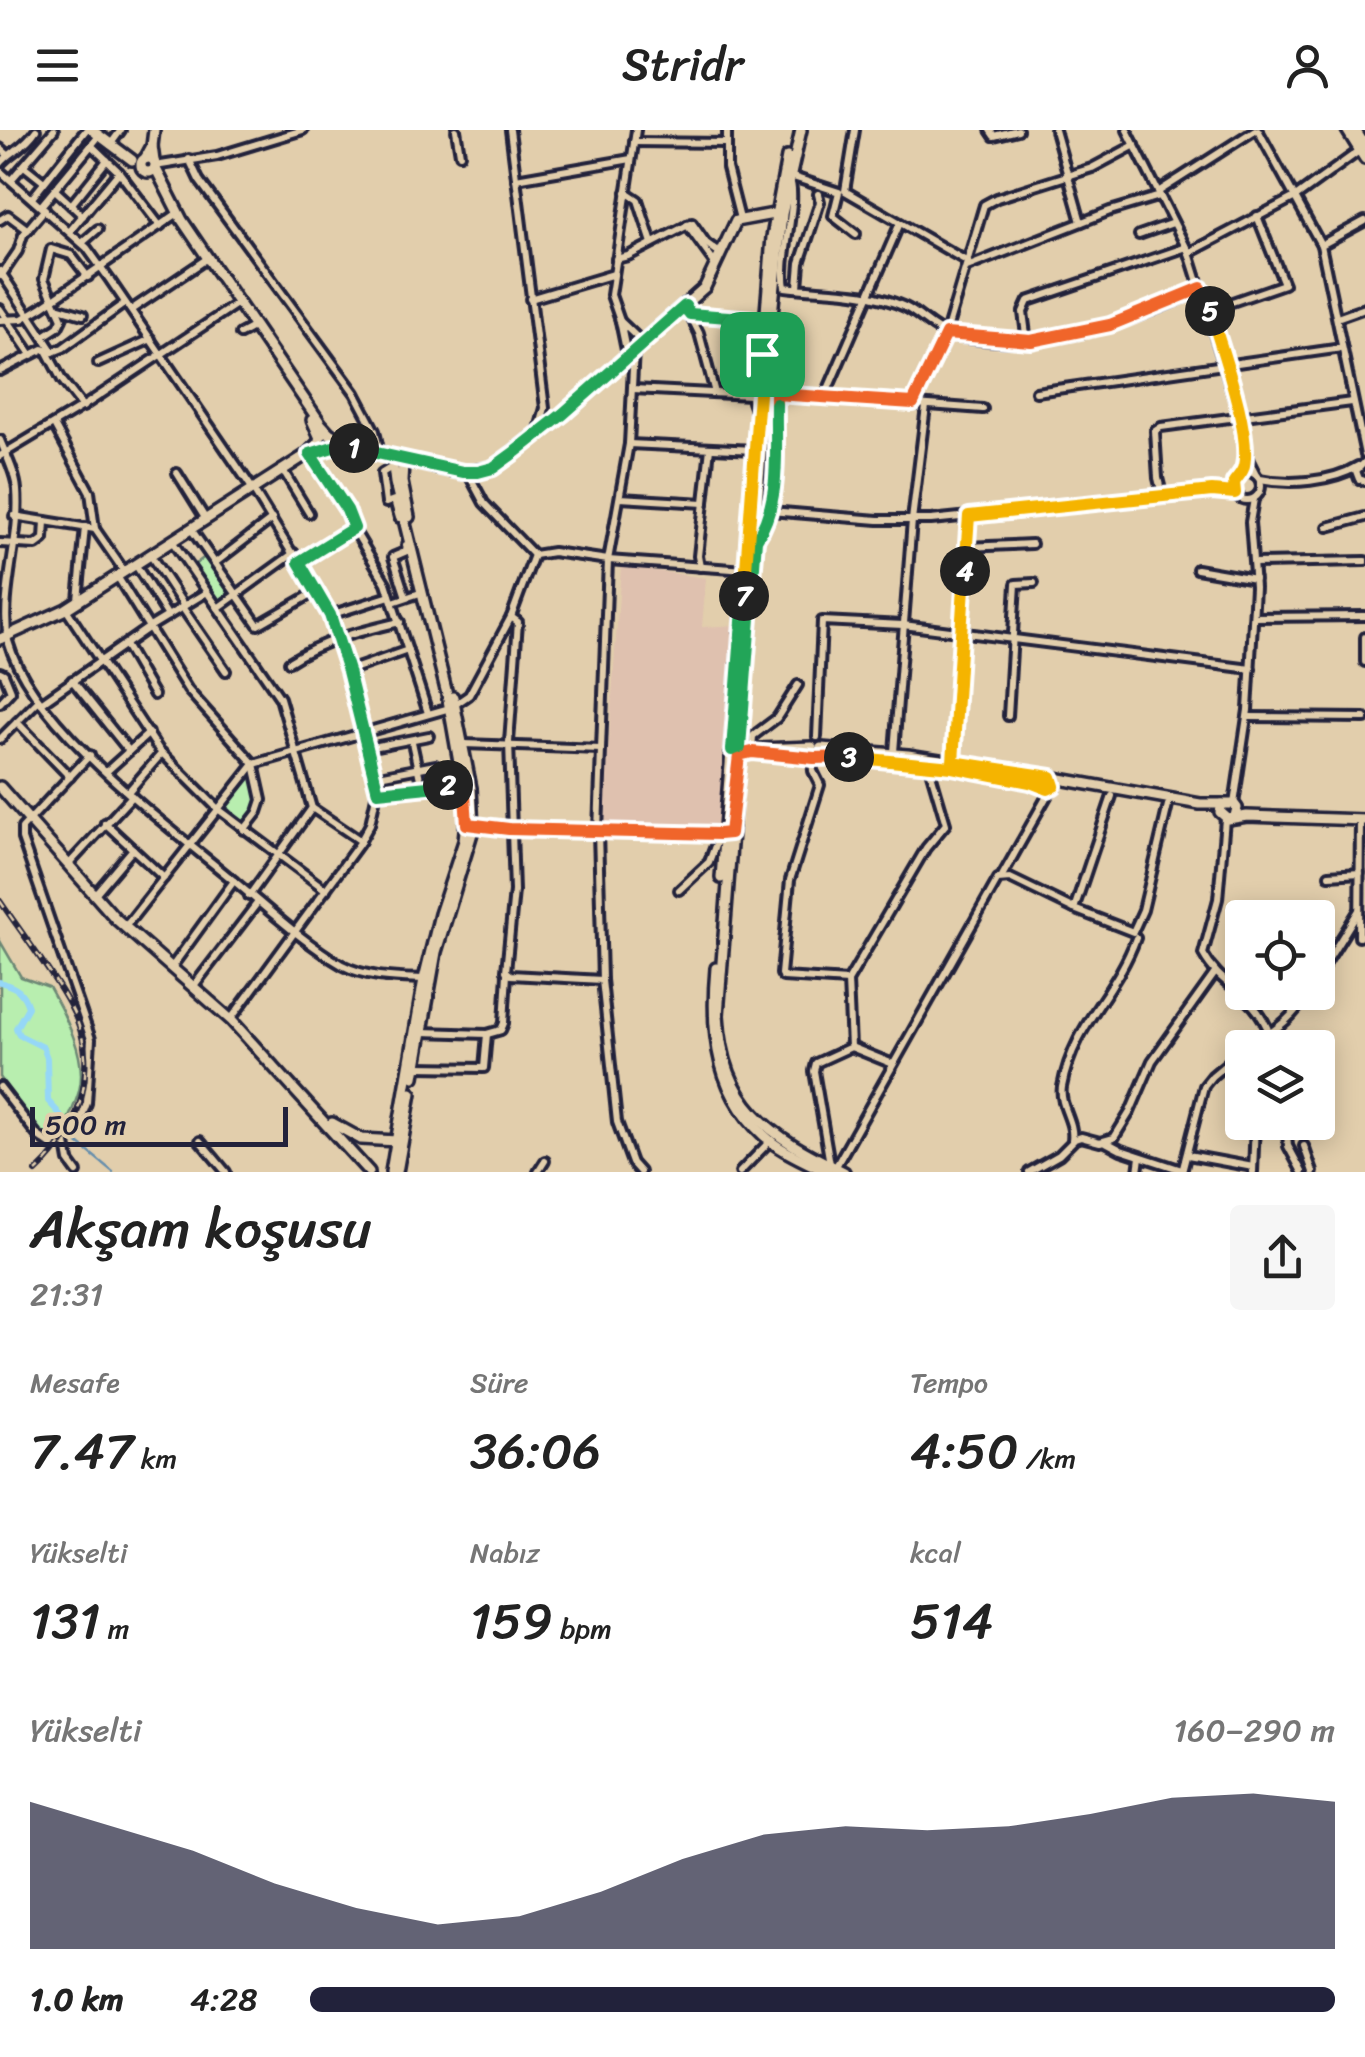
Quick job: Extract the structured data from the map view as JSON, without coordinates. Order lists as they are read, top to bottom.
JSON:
{
  "scale_bar": "500 m",
  "page": {
    "header": "Stridr",
    "pins": [
      "5",
      "1",
      "4",
      "7",
      "3",
      "2"
    ],
    "scale": "500 m",
    "heading": ["Akşam koşusu", "21:31"],
    "stats": [
      ["Mesafe", "7.47 km"],
      ["Süre", "36:06"],
      ["Tempo", "4:50 /km"],
      ["Yükselti", "131 m"],
      ["Nabız", "159 bpm"],
      ["kcal", "514"]
    ],
    "chart": ["Yükselti", "160–290 m"],
    "list": [
      {
        "name": "1.0 km",
        "note": "4:28"
      }
    ]
  }
}
